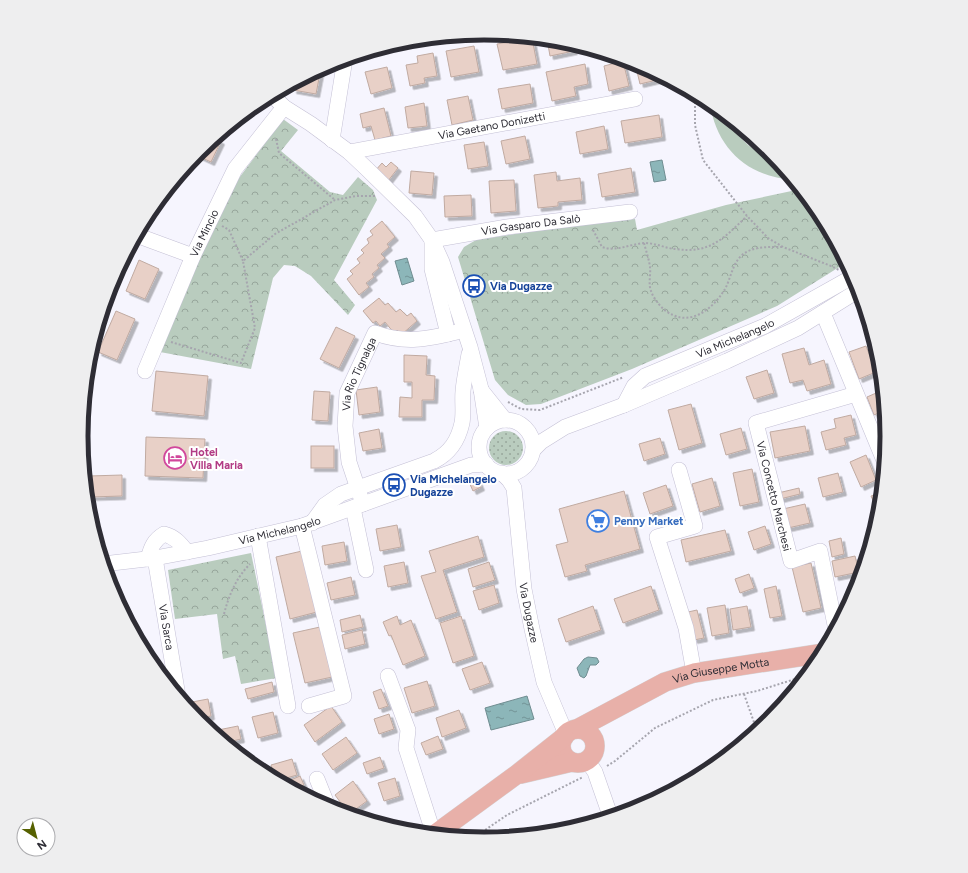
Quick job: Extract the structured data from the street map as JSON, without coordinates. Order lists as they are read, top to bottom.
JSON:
{
  "streets": {
    "main road": ["Via Giuseppe Motta"],
    "street": [
      "Via Gaetano Donizetti",
      "Via Gasparo Da Salò",
      "Via Mincio",
      "Via Michelangelo",
      "Via Rio Tignalga",
      "Via Concetto Marchesi",
      "Via Dugazze",
      "Via Sarca"
    ]
  },
  "crossings": [
    ["Via Michelangelo", "Via Rio Tignalga"],
    ["Via Michelangelo", "Via Dugazze"],
    ["Via Michelangelo", "Via Sarca"],
    ["Via Dugazze", "Via Giuseppe Motta"]
  ],
  "places": {
    "bus stop": ["Via Dugazze", "Via Michelangelo Dugazze"],
    "hotel": ["Hotel Villa Maria"],
    "supermarket": ["Penny Market"]
  },
  "north": "bottom right"
}
